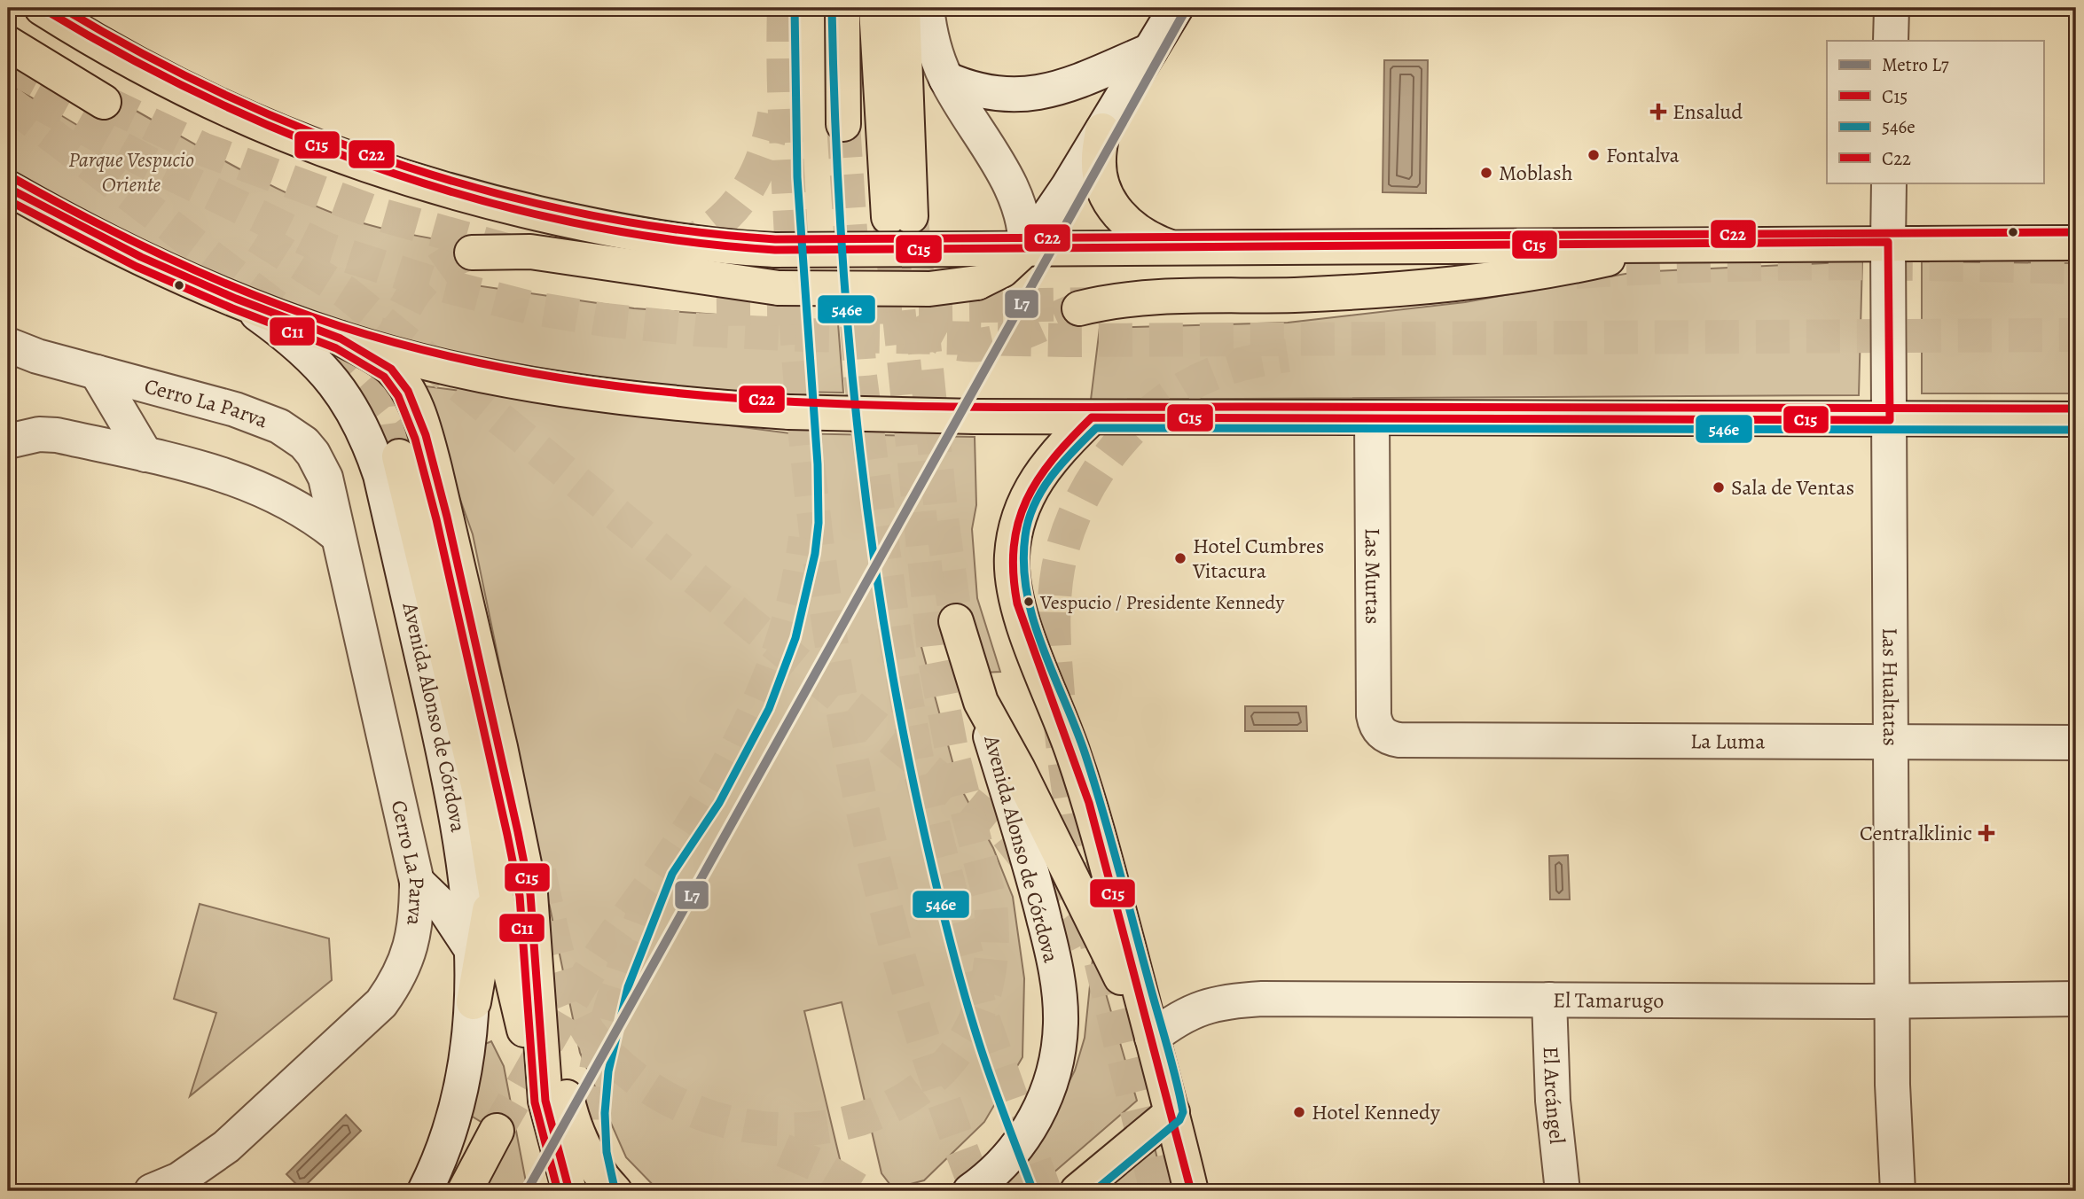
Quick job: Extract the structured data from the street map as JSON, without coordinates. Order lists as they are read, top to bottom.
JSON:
{
  "streets": {
    "street": [
      "Cerro La Parva",
      "Las Murtas",
      "Las Hualtatas",
      "Avenida Alonso de Córdova",
      "La Luma",
      "El Tamarugo",
      "El Arcángel"
    ]
  },
  "crossings": [
    ["Las Murtas", "La Luma"],
    ["Las Hualtatas", "La Luma"],
    ["Las Hualtatas", "El Tamarugo"],
    ["El Tamarugo", "El Arcángel"]
  ],
  "parks": ["Parque Vespucio Oriente"],
  "places": {
    "health": ["Ensalud", "Centralklinic"],
    "other": [
      "Fontalva",
      "Moblash",
      "Sala de Ventas",
      "Hotel Cumbres Vitacura",
      "Vespucio / Presidente Kennedy",
      "Hotel Kennedy"
    ]
  },
  "lines": [
    "metro line L7",
    "transit line C15",
    "transit line 546e",
    "transit line C22",
    "transit line C11"
  ],
  "legend": [
    "Metro L7",
    "C15",
    "546e",
    "C22"
  ]
}
